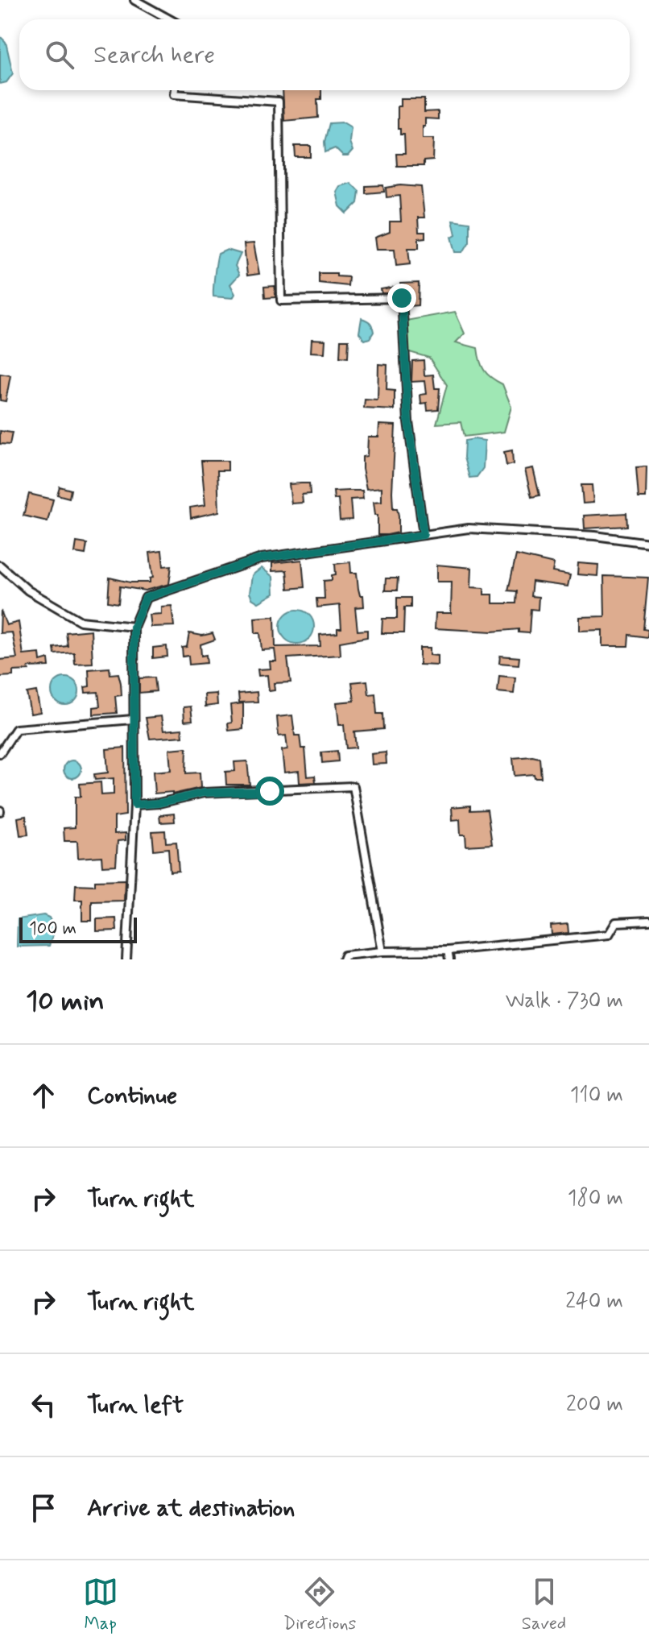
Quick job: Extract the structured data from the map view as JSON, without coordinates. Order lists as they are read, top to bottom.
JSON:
{
  "scale_bar": "100 m",
  "page": {
    "search": "Search here",
    "scale": "100 m",
    "heading": ["10 min", "Walk · 730 m"],
    "list": [
      ["Continue", "110 m"],
      ["Turn right", "180 m"],
      ["Turn right", "240 m"],
      ["Turn left", "200 m"],
      "Arrive at destination"
    ],
    "nav": ["Map", "Directions", "Saved"]
  }
}
